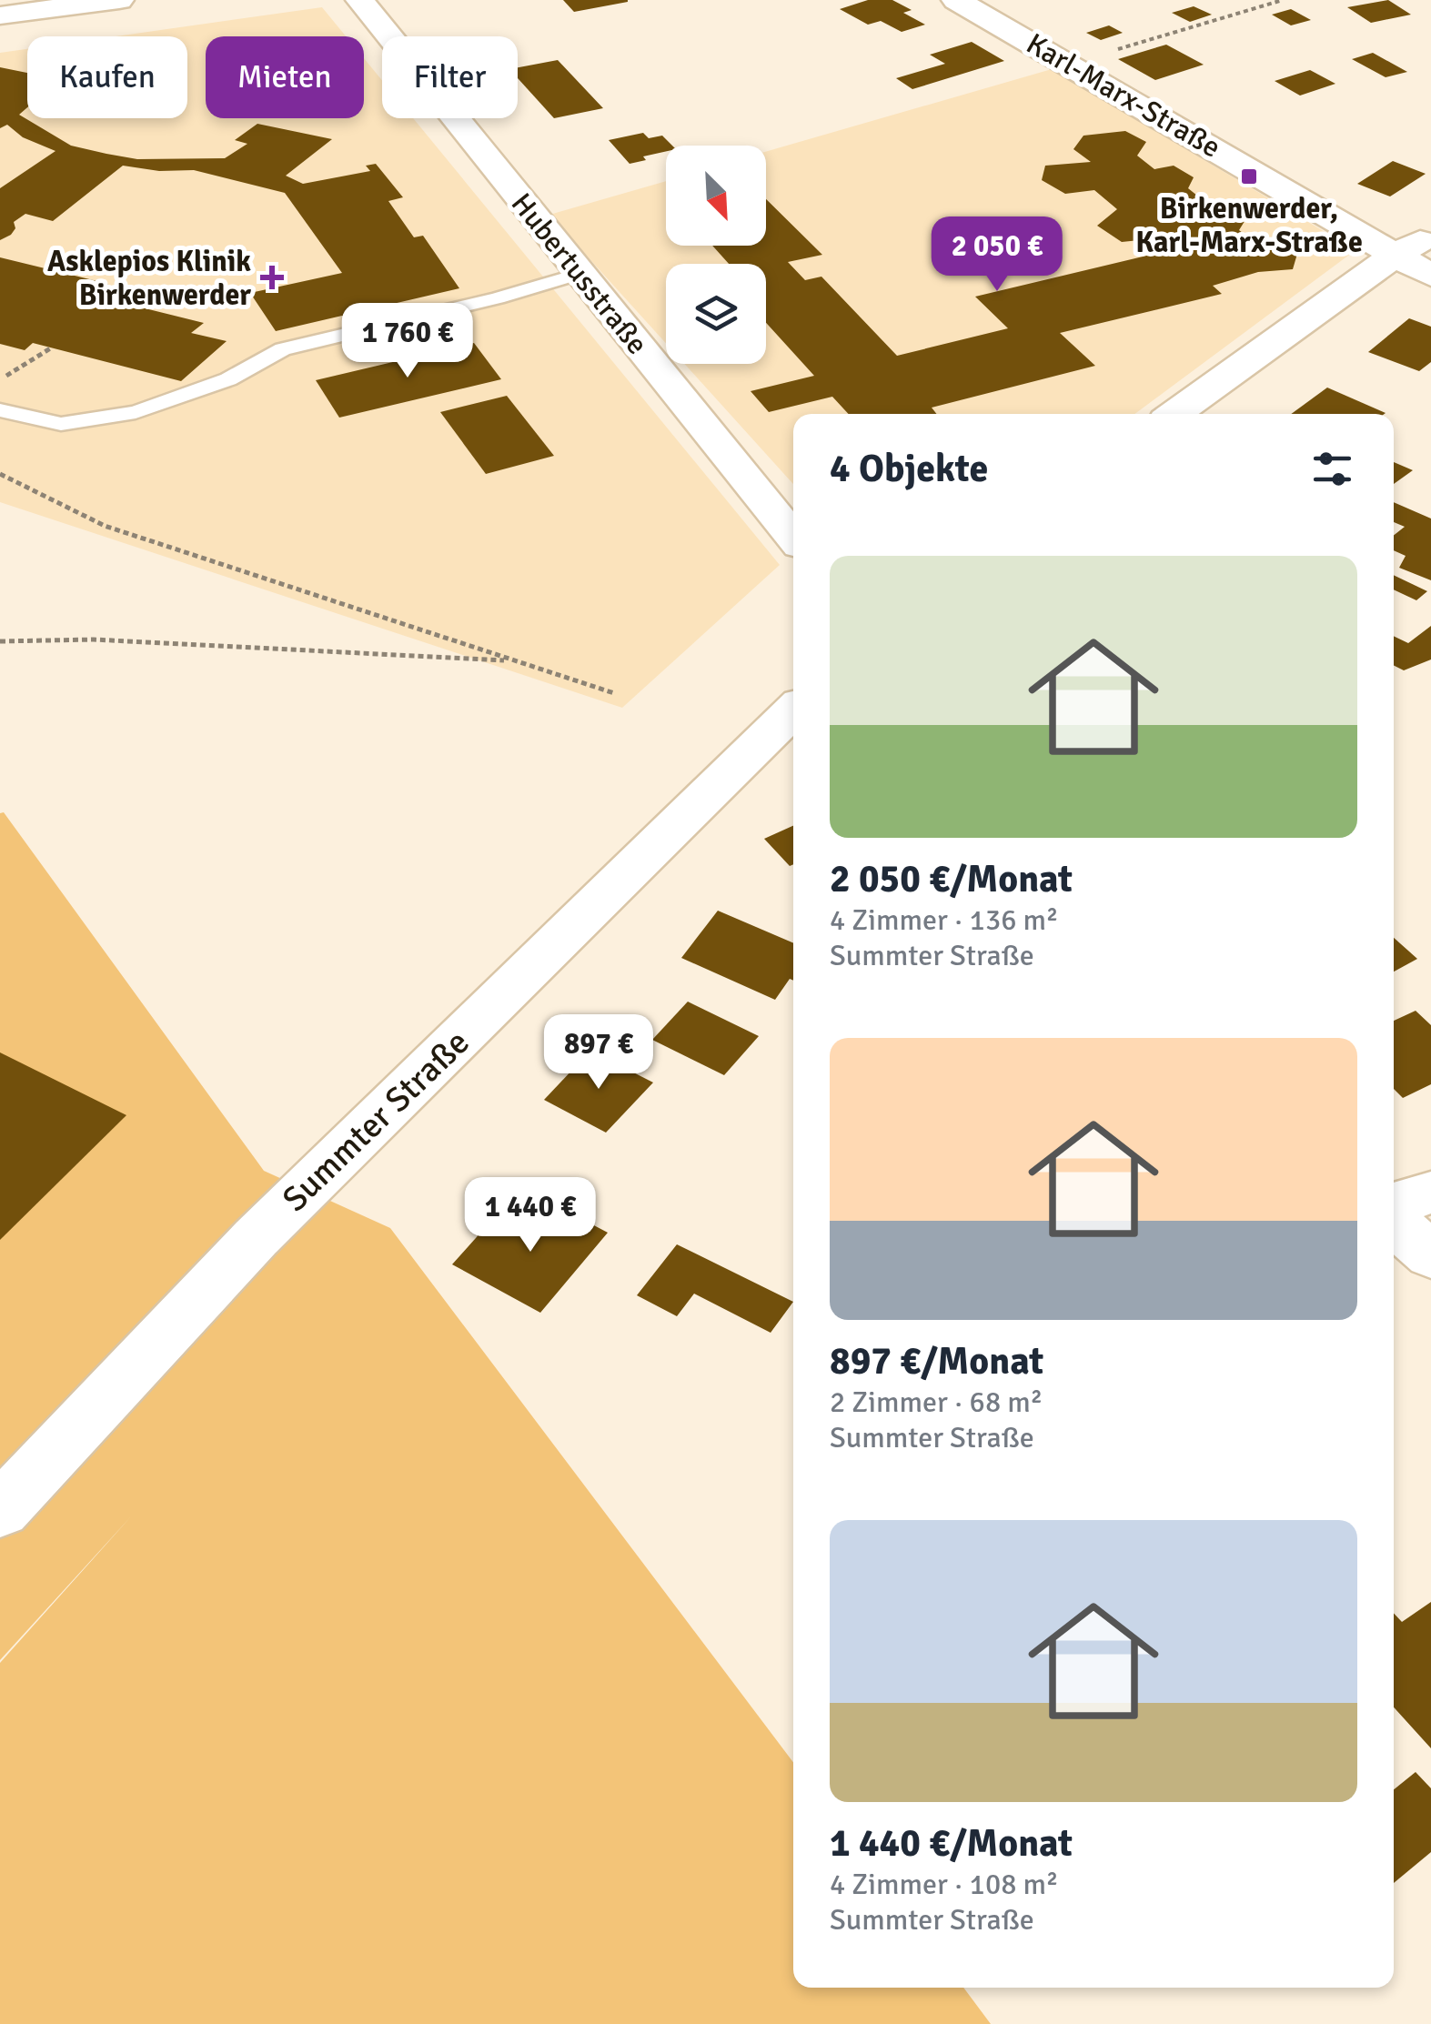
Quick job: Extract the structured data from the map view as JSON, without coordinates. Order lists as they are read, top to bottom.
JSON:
{
  "streets": {
    "street": ["Karl-Marx-Straße", "Hubertusstraße", "Summter Straße"]
  },
  "places": {
    "transit": ["Birkenwerder, Karl-Marx-Straße"],
    "health": ["Asklepios Klinik Birkenwerder"]
  },
  "north": "bottom right",
  "page": {
    "chip": ["Kaufen", "Mieten", "Filter"],
    "price": [
      "2 050 €",
      "1 760 €",
      "897 €",
      "1 440 €"
    ],
    "heading": "4 Objekte",
    "list": [
      {
        "name": "2 050 €/Monat",
        "note": "4 Zimmer · 136 m² · Summter Straße"
      },
      {
        "name": "897 €/Monat",
        "note": "2 Zimmer · 68 m² · Summter Straße"
      },
      {
        "name": "1 440 €/Monat",
        "note": "4 Zimmer · 108 m² · Summter Straße"
      }
    ]
  }
}
